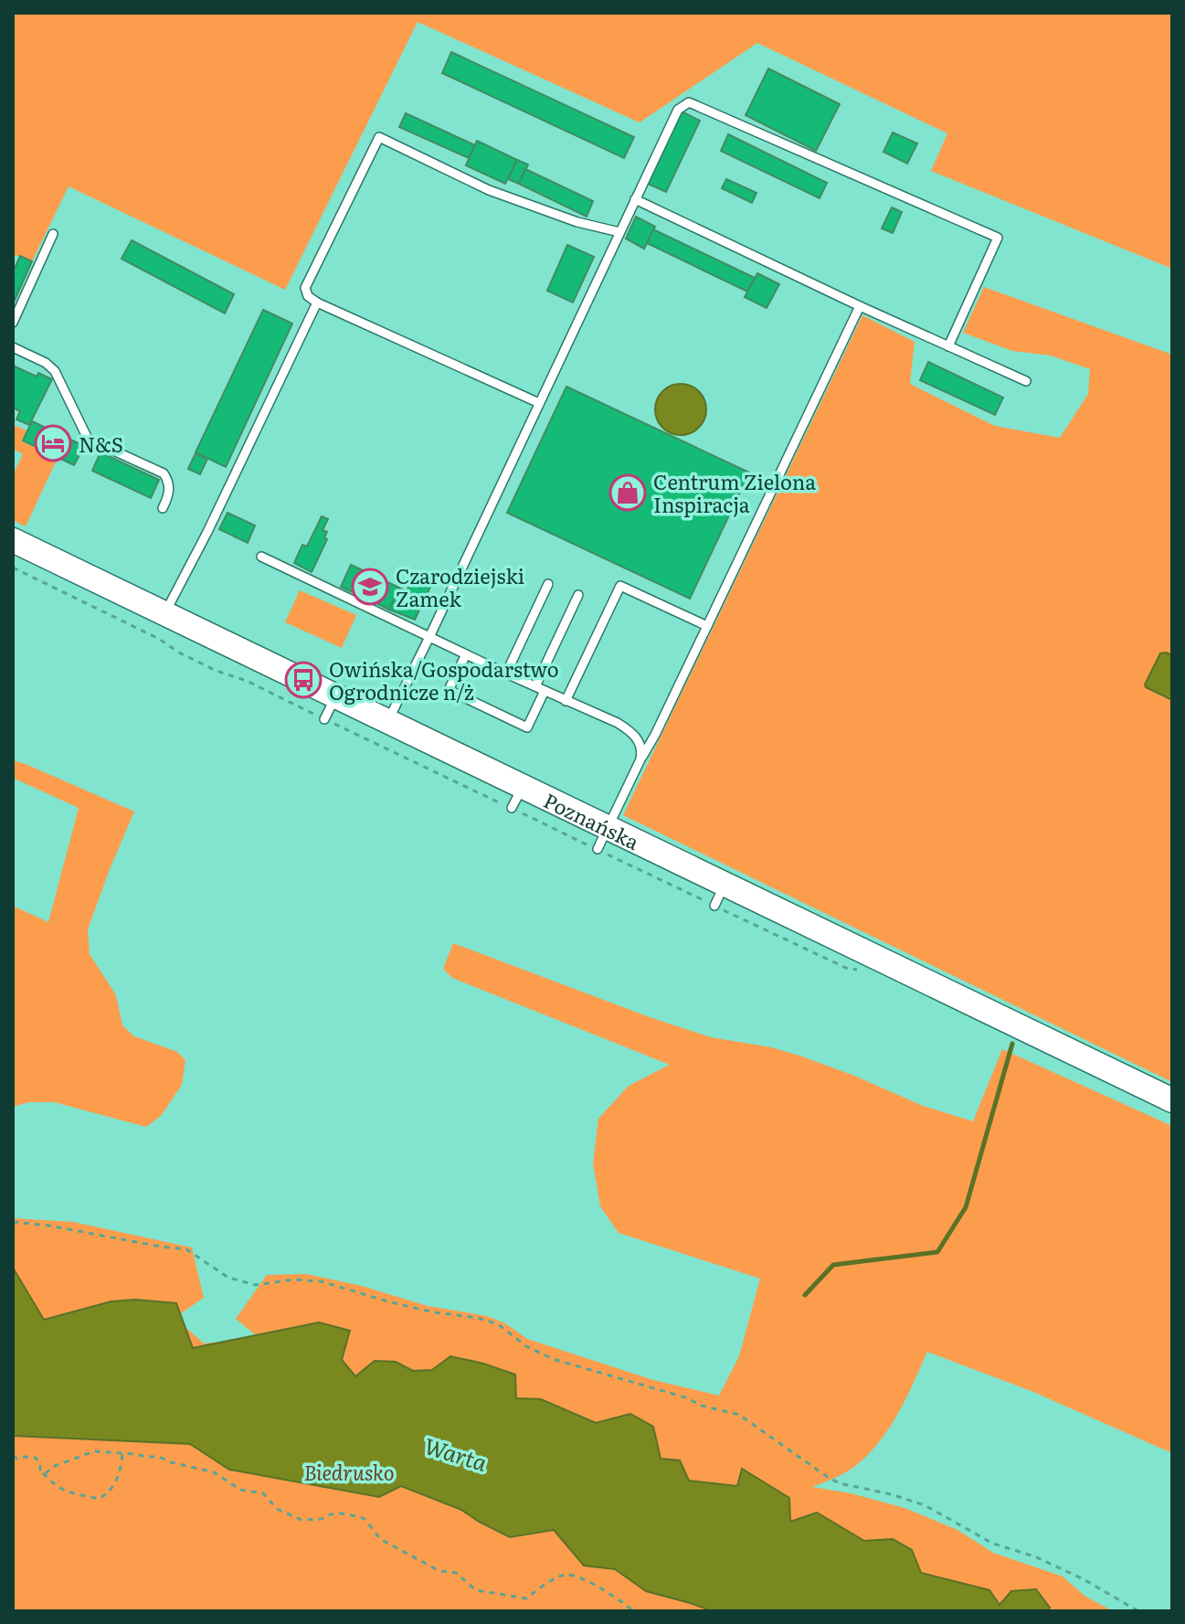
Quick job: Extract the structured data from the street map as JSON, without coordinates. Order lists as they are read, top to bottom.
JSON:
{
  "streets": {
    "main road": ["Poznańska"]
  },
  "water": ["Warta"],
  "parks": ["Biedrusko"],
  "places": {
    "hotel": ["N&S"],
    "shop": ["Centrum Zielona Inspiracja"],
    "school or university": ["Czarodziejski Zamek"],
    "bus stop": ["Owińska/Gospodarstwo Ogrodnicze n/ż"]
  }
}
